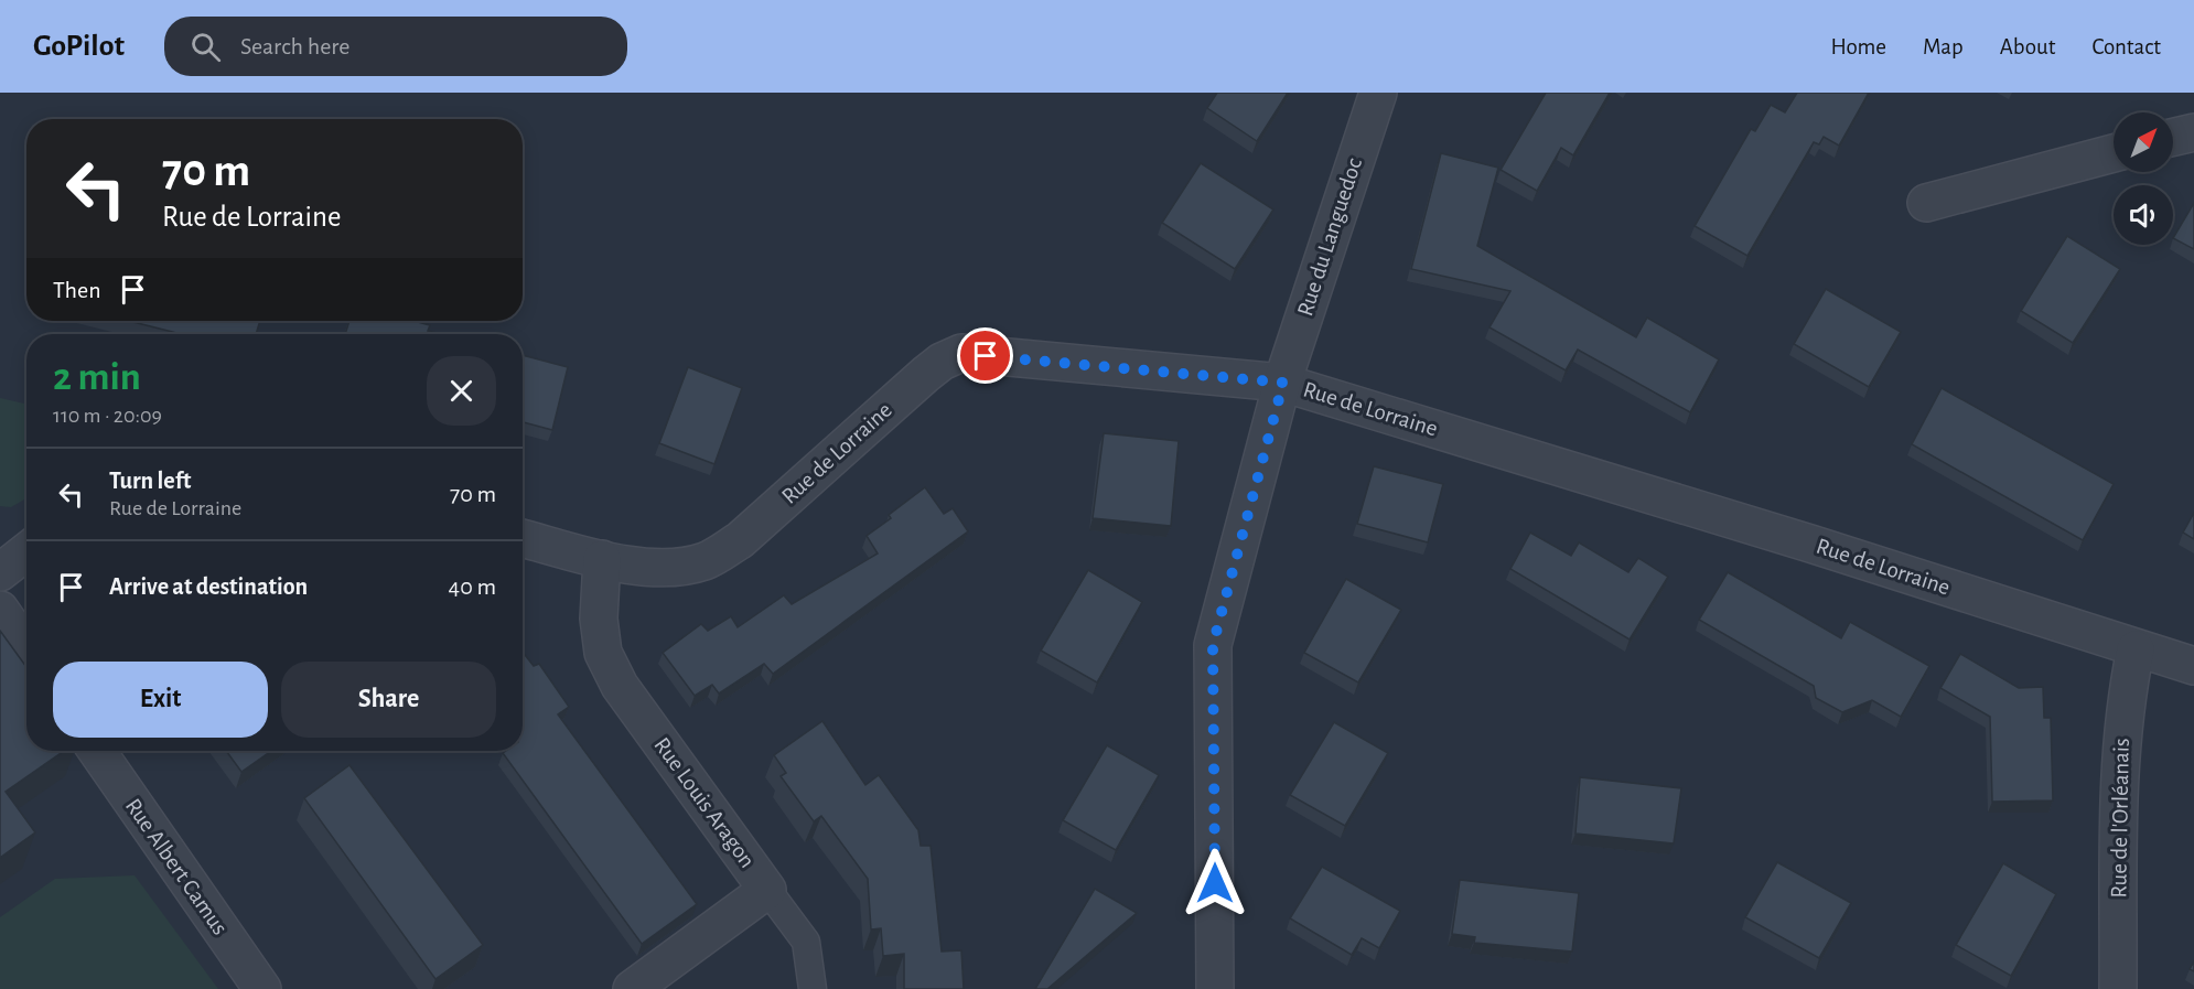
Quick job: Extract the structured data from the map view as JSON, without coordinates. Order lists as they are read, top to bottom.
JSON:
{
  "streets": {
    "street": [
      "Rue du Languedoc",
      "Rue de Lorraine",
      "Rue Louis Aragon",
      "Rue de l'Orléanais",
      "Rue Albert Camus"
    ]
  },
  "crossings": [
    ["Rue du Languedoc", "Rue de Lorraine"],
    ["Rue de Lorraine", "Rue Louis Aragon"],
    ["Rue de Lorraine", "Rue de l'Orléanais"]
  ],
  "north": "top right",
  "page": {
    "header": "GoPilot",
    "search": "Search here",
    "nav": [
      "Home",
      "Map",
      "About",
      "Contact"
    ],
    "turn": ["70 m", "Rue de Lorraine"],
    "then": "Then",
    "heading": ["2 min", "110 m · 20:09"],
    "list": [
      {
        "name": "Turn left",
        "note": "Rue de Lorraine",
        "value": "70 m"
      },
      {
        "name": "Arrive at destination",
        "value": "40 m"
      }
    ],
    "buttons": ["Exit", "Share"]
  }
}
